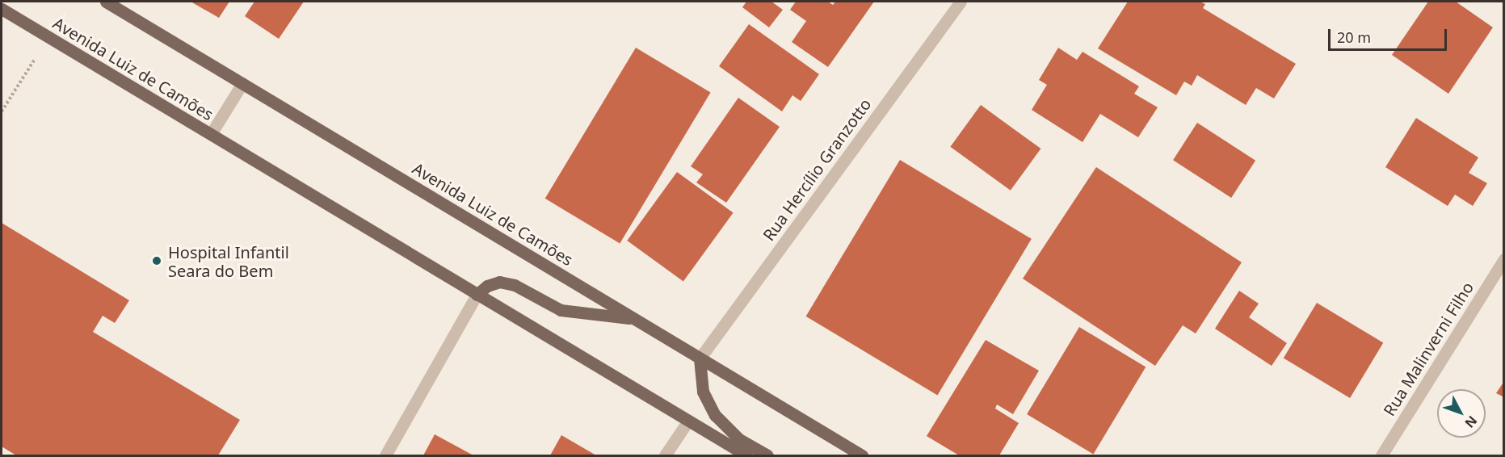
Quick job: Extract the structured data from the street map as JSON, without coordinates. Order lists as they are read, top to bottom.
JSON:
{
  "streets": {
    "main road": ["Avenida Luiz de Camões"],
    "street": ["Rua Hercílio Granzotto", "Rua Malinverni Filho"]
  },
  "crossings": [
    ["Avenida Luiz de Camões", "Rua Hercílio Granzotto"]
  ],
  "places": ["Hospital Infantil Seara do Bem"],
  "scale_bar": "20 m",
  "north": "bottom right"
}
